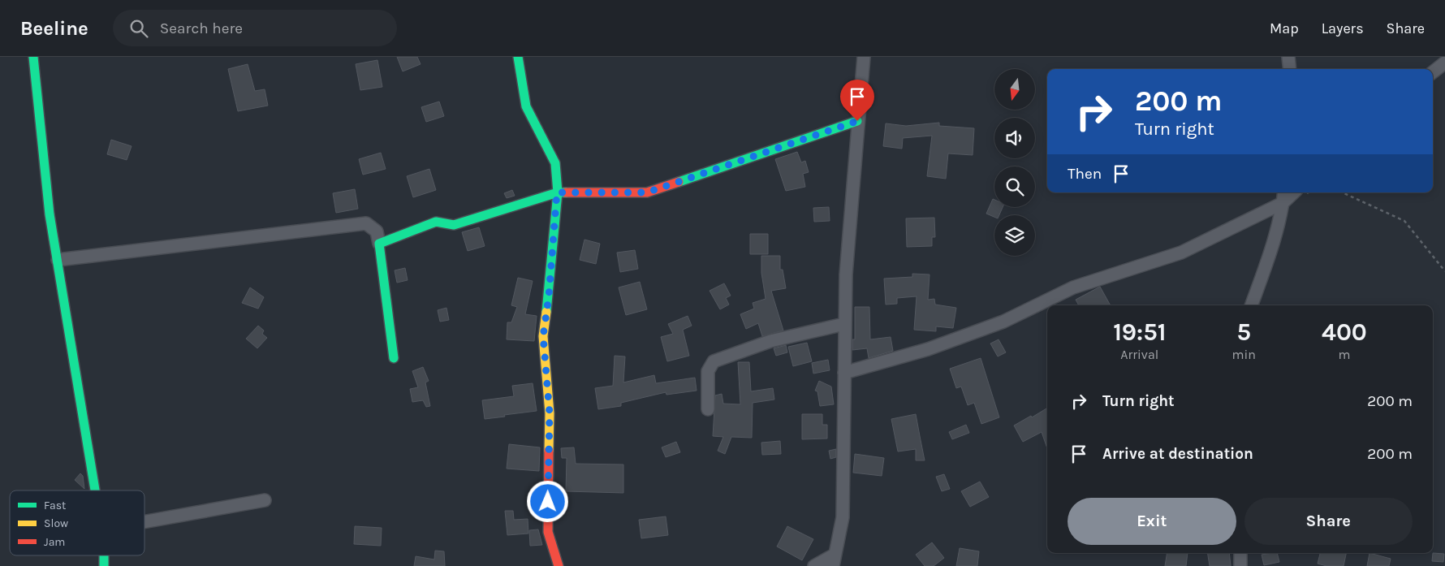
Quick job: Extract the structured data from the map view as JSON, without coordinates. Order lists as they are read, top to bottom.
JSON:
{
  "legend": ["Fast", "Slow", "Jam"],
  "north": "bottom",
  "page": {
    "header": "Beeline",
    "search": "Search here",
    "nav": ["Map", "Layers", "Share"],
    "turn": ["200 m", "Turn right"],
    "then": "Then",
    "eta": [
      "19:51",
      "Arrival",
      "5",
      "min",
      "400",
      "m"
    ],
    "list": [
      {
        "name": "Turn right",
        "value": "200 m"
      },
      {
        "name": "Arrive at destination",
        "value": "200 m"
      }
    ],
    "buttons": ["Exit", "Share"]
  }
}
